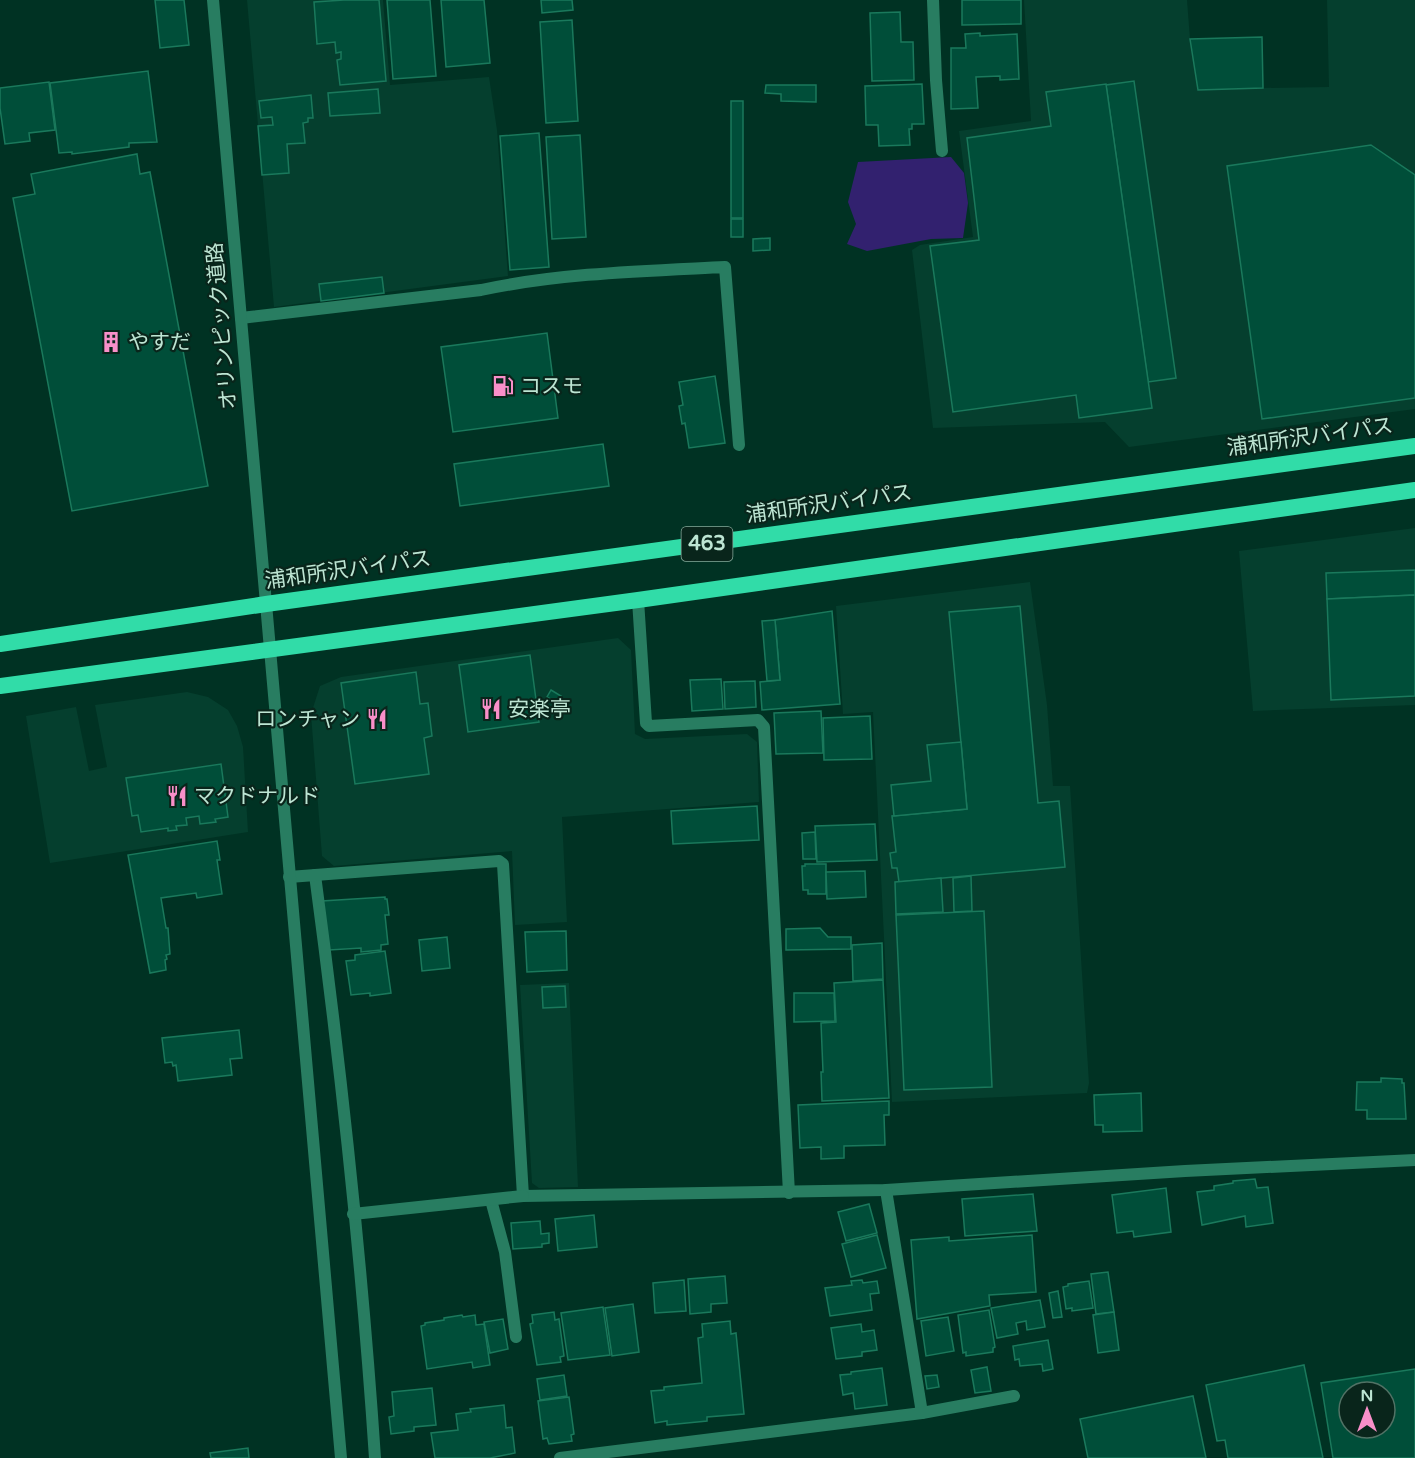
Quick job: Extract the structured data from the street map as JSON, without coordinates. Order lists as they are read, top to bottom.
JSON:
{
  "streets": {
    "highway": ["浦和所沢バイパス", "463"],
    "street": ["オリンピック道路"]
  },
  "crossings": [
    ["オリンピック道路", "浦和所沢バイパス"],
    ["オリンピック道路", "463"]
  ],
  "places": {
    "building": ["やすだ"],
    "fuel station": ["コスモ"],
    "restaurant": ["安楽亭", "ロンチャン", "マクドナルド"]
  },
  "north": "top"
}
